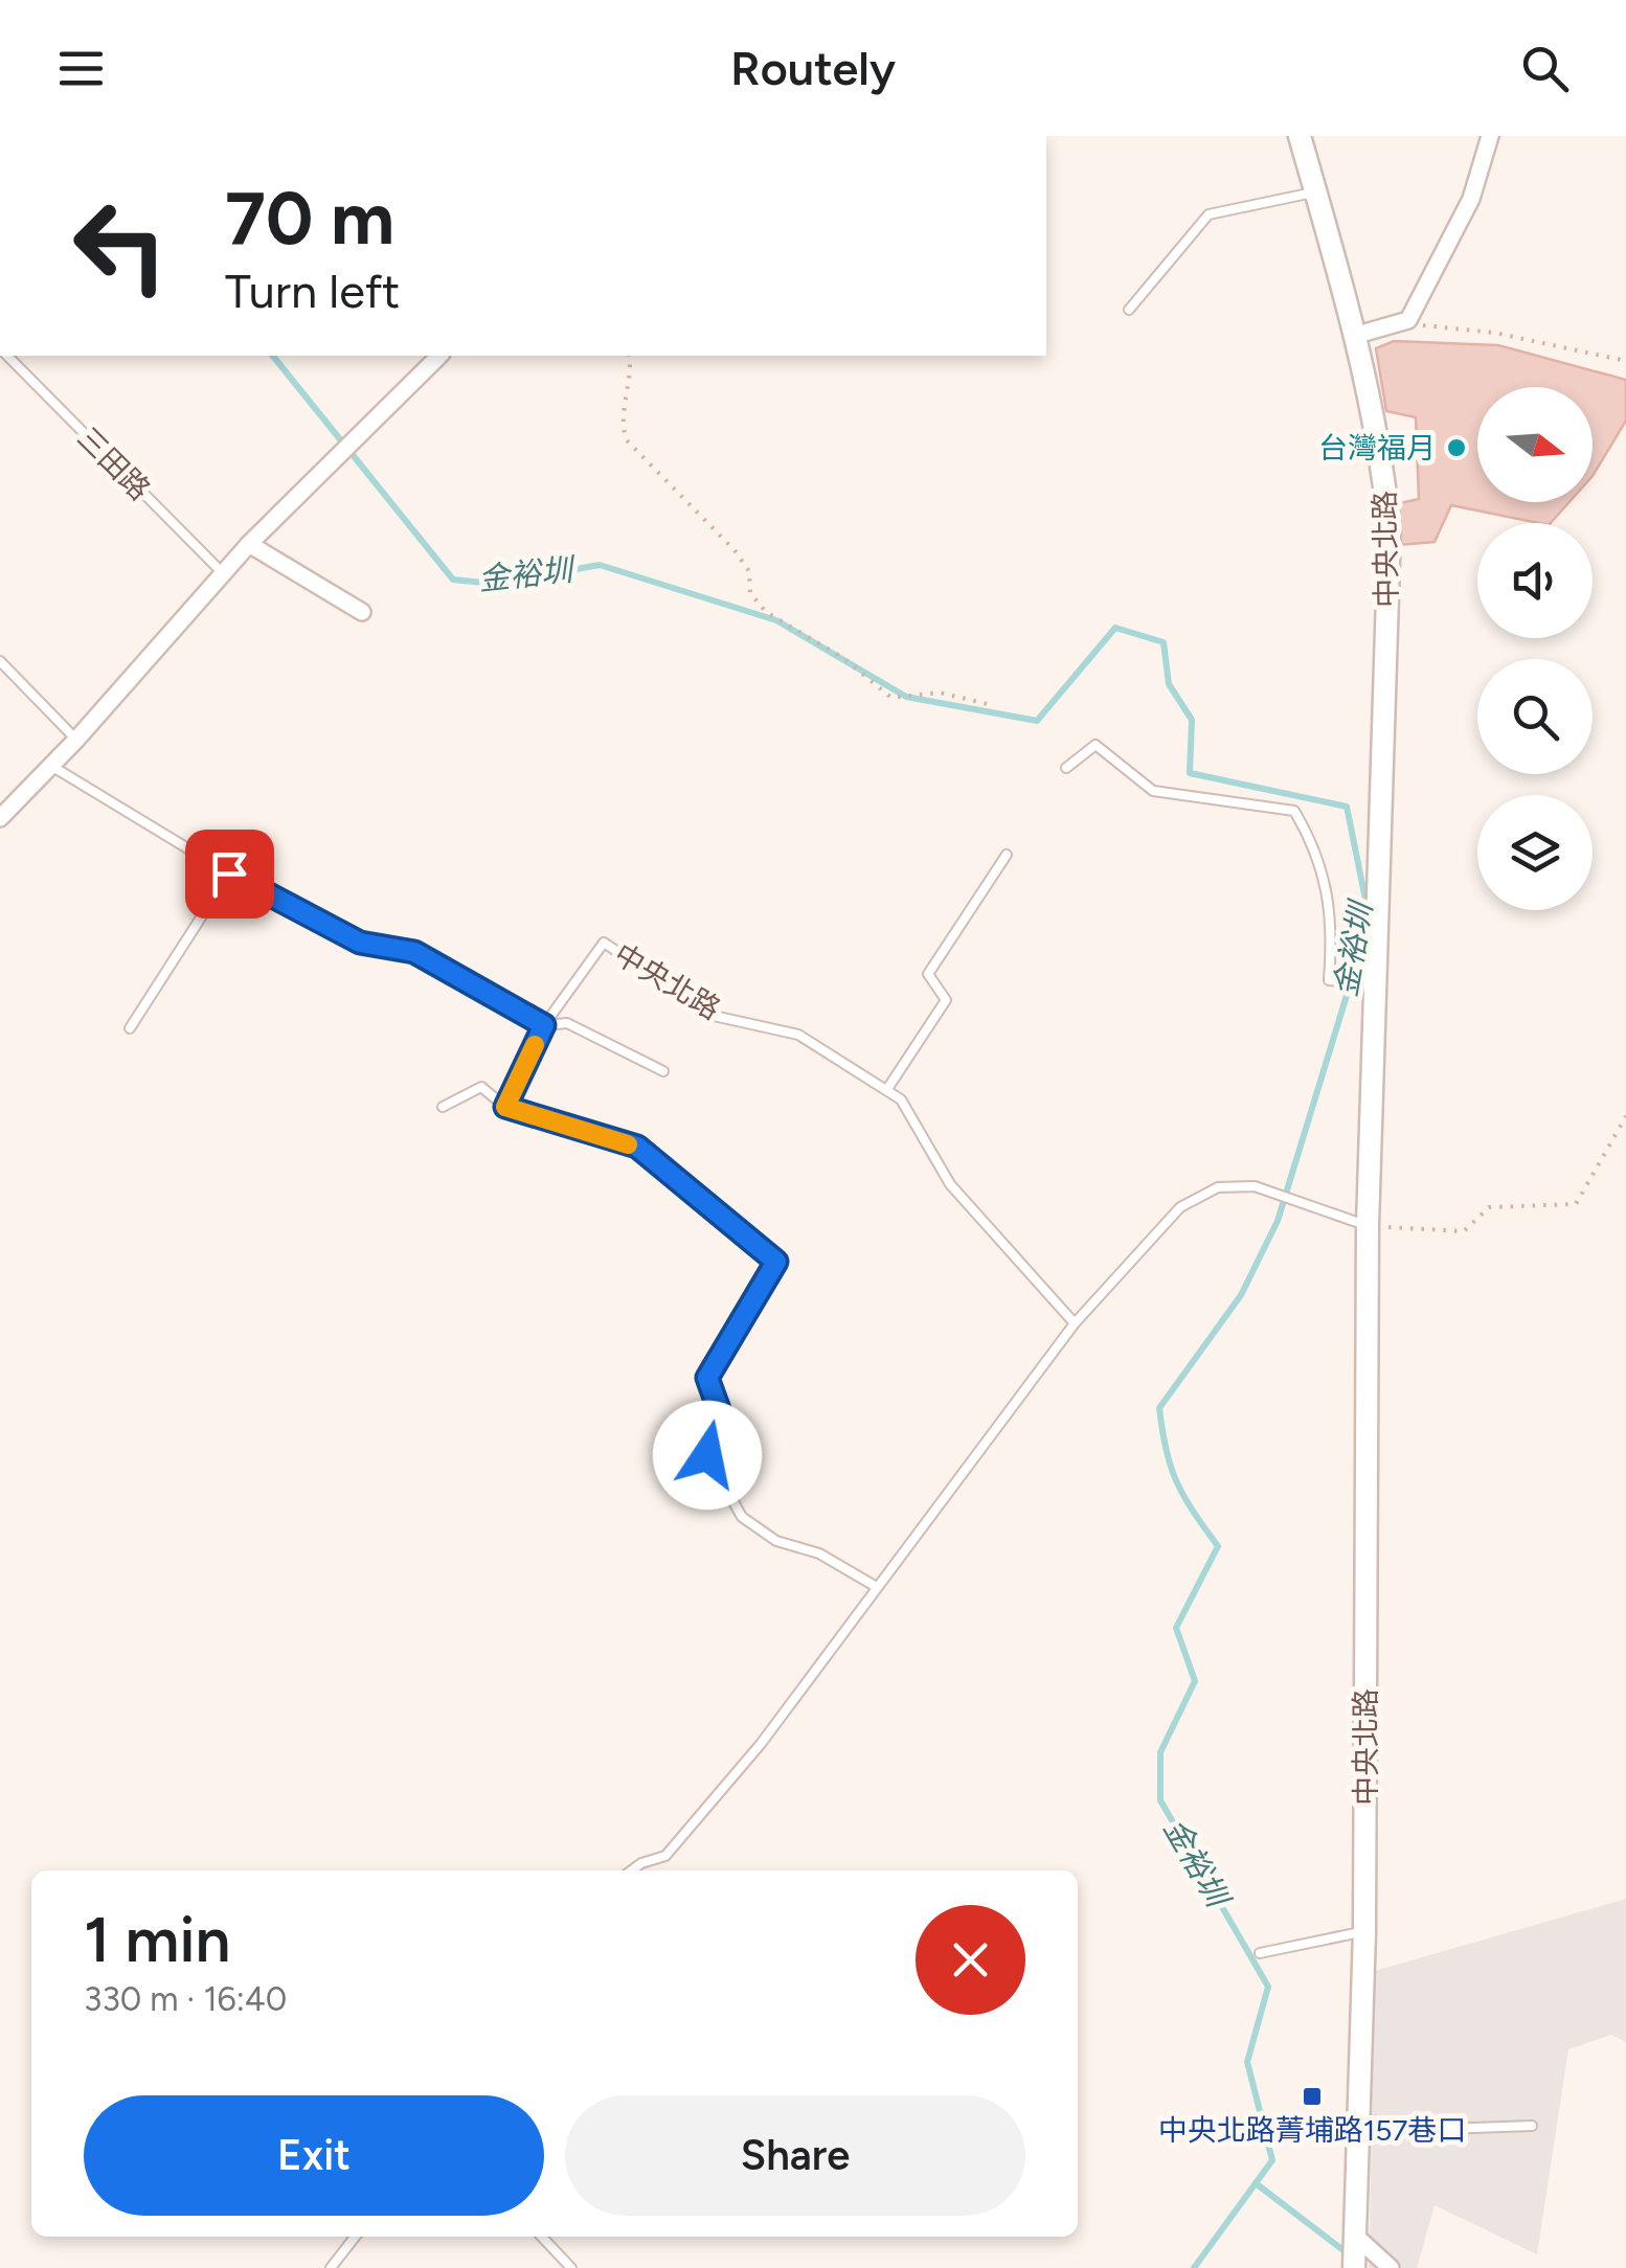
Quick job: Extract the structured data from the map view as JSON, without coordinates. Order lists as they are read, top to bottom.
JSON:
{
  "streets": {
    "street": ["中央北路"],
    "lane": ["三田路"]
  },
  "water": ["金裕圳"],
  "places": {
    "other": ["台灣福月"],
    "transit": ["中央北路菁埔路157巷口"]
  },
  "north": "right",
  "page": {
    "header": "Routely",
    "turn": ["70 m", "Turn left"],
    "heading": ["1 min", "330 m · 16:40"],
    "buttons": ["Exit", "Share"]
  }
}
